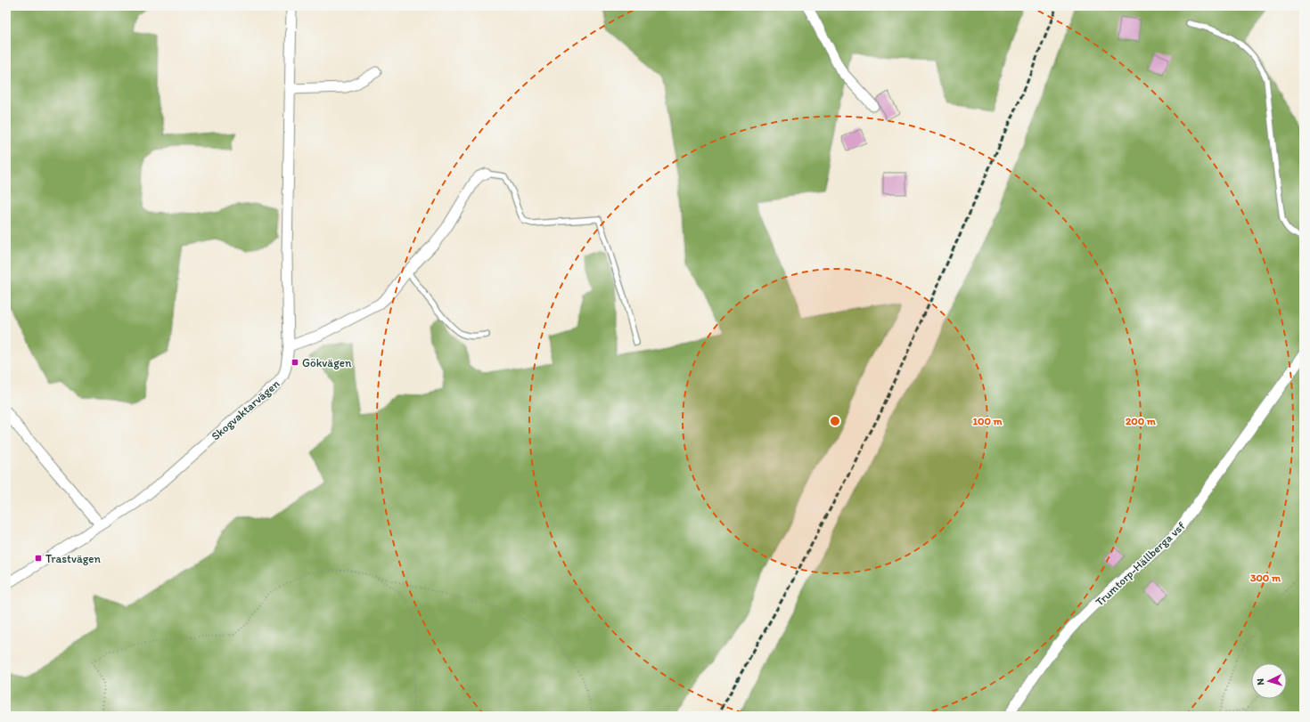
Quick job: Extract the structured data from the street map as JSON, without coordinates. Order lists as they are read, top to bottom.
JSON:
{
  "streets": {
    "street": ["Skogvaktarvägen", "Trumtorp-Hällberga vsf"]
  },
  "places": {
    "transit": ["Gökvägen", "Trastvägen"]
  },
  "north": "left",
  "rings": ["100 m", "200 m", "300 m"]
}
